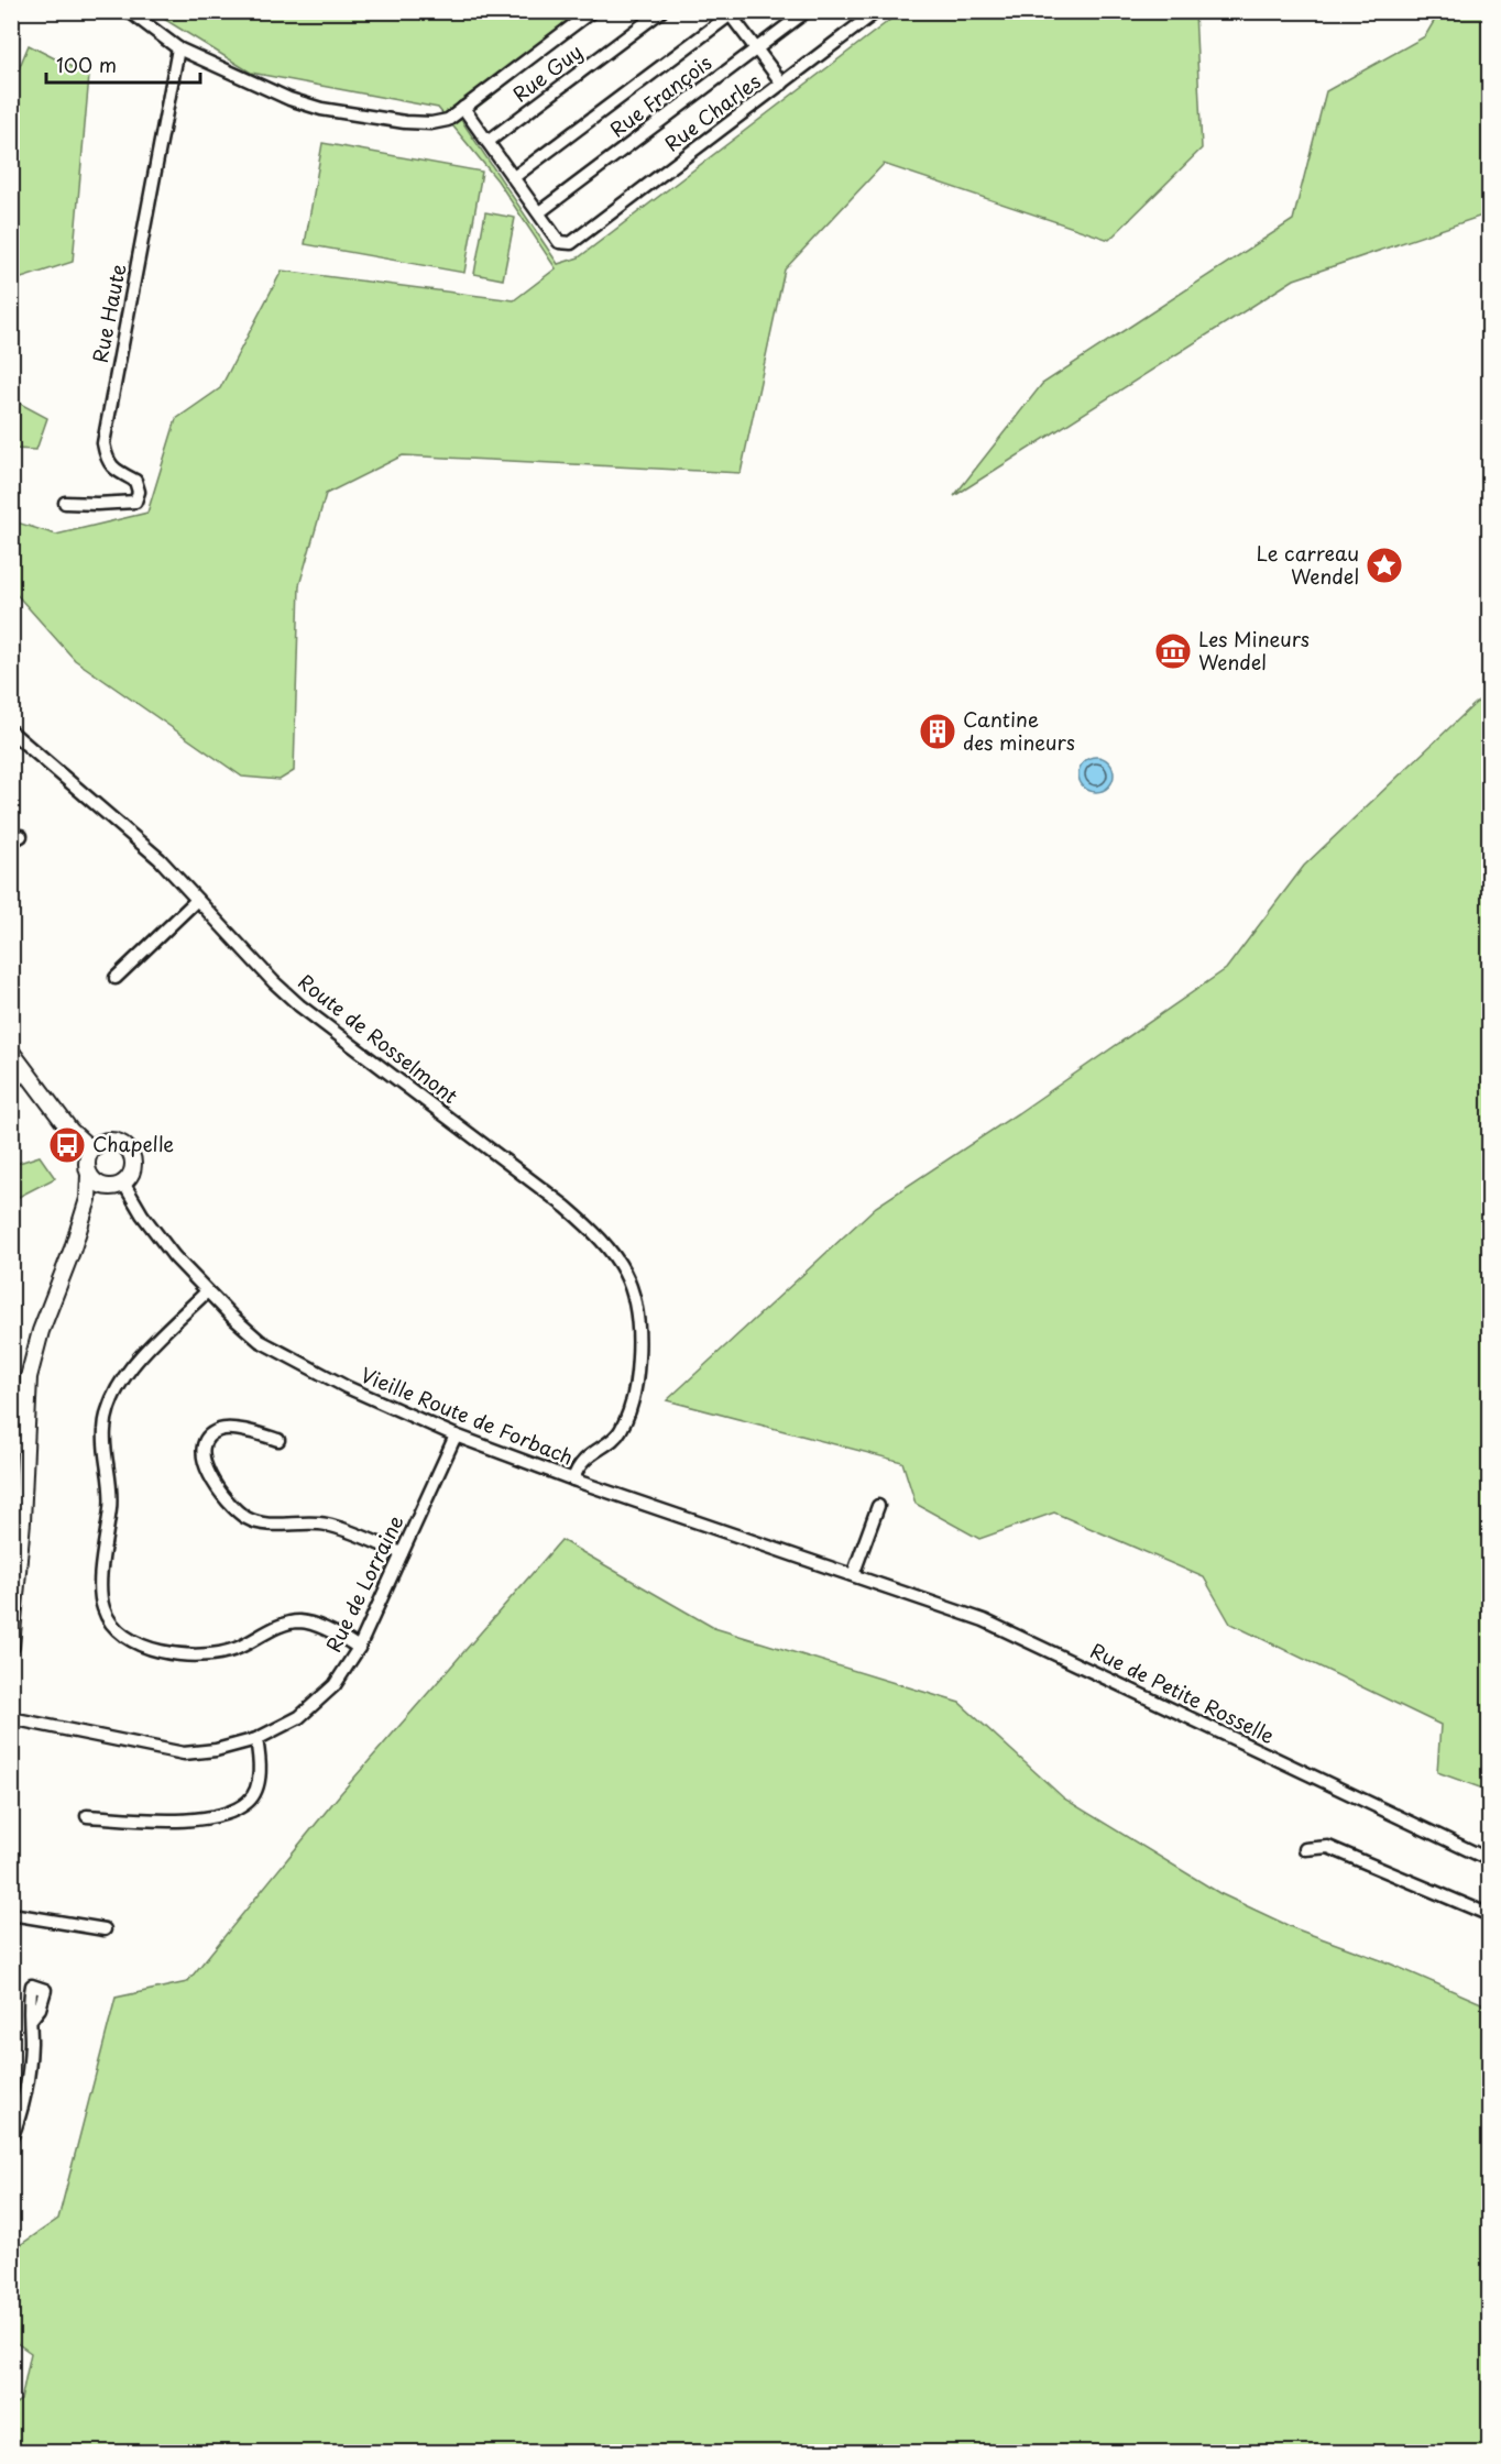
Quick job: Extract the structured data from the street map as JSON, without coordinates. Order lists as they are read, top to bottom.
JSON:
{
  "streets": {
    "street": [
      "Rue Guy",
      "Rue François",
      "Rue Charles",
      "Rue Haute",
      "Route de Rosselmont",
      "Vieille Route de Forbach",
      "Rue de Lorraine",
      "Rue de Petite Rosselle"
    ]
  },
  "crossings": [
    ["Rue François", "Rue Charles"],
    ["Route de Rosselmont", "Vieille Route de Forbach"],
    ["Vieille Route de Forbach", "Rue de Lorraine"],
    ["Vieille Route de Forbach", "Rue de Petite Rosselle"]
  ],
  "places": {
    "place": ["Le carreau Wendel"],
    "museum": ["Les Mineurs Wendel"],
    "building": ["Cantine des mineurs"],
    "bus stop": ["Chapelle"]
  },
  "scale_bar": "100 m"
}
